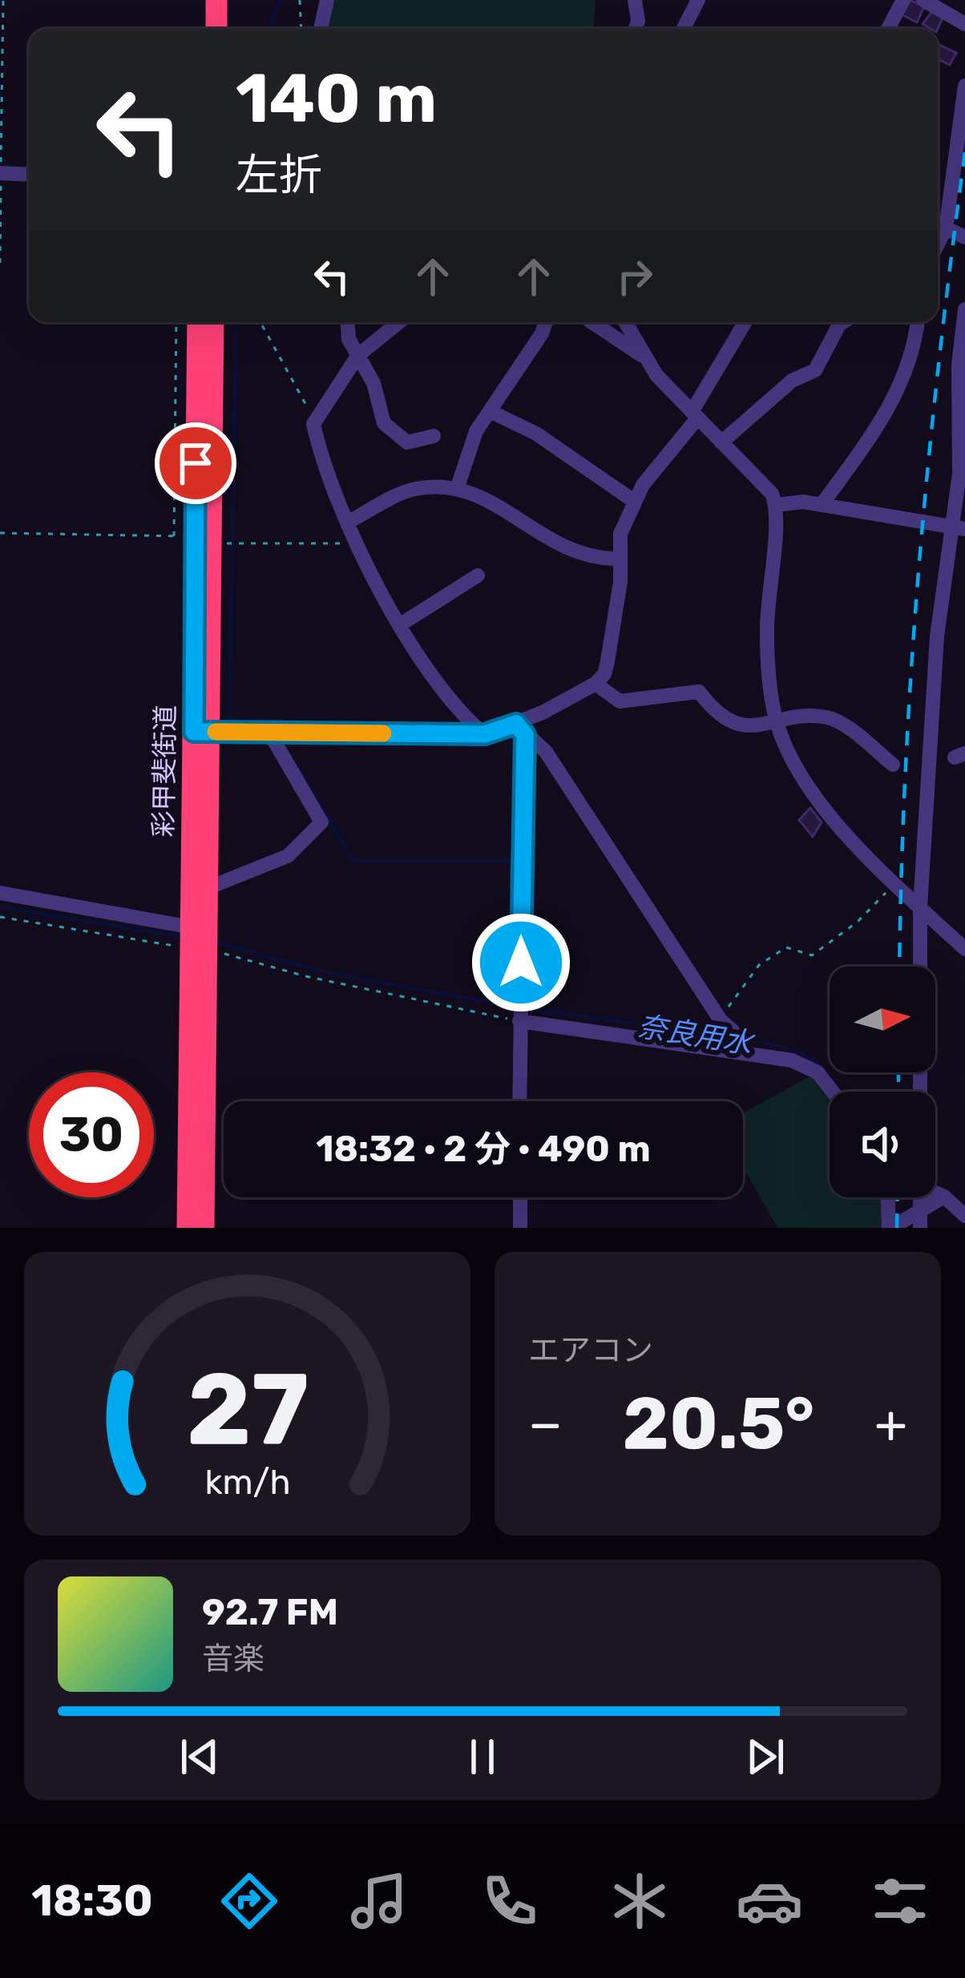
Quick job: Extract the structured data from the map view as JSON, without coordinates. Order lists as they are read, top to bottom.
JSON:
{
  "streets": {
    "highway": ["彩甲斐街道"]
  },
  "water": ["奈良用水"],
  "north": "right",
  "page": {
    "turn": ["140 m", "左折"],
    "limit": "30",
    "trip": "18:32 · 2 分 · 490 m",
    "tile": "エアコン",
    "heat": ["−", "20.5°", "+"],
    "song": ["92.7 FM", "音楽"],
    "tabs": "18:30",
    "gauge": ["27", "km/h"]
  }
}
